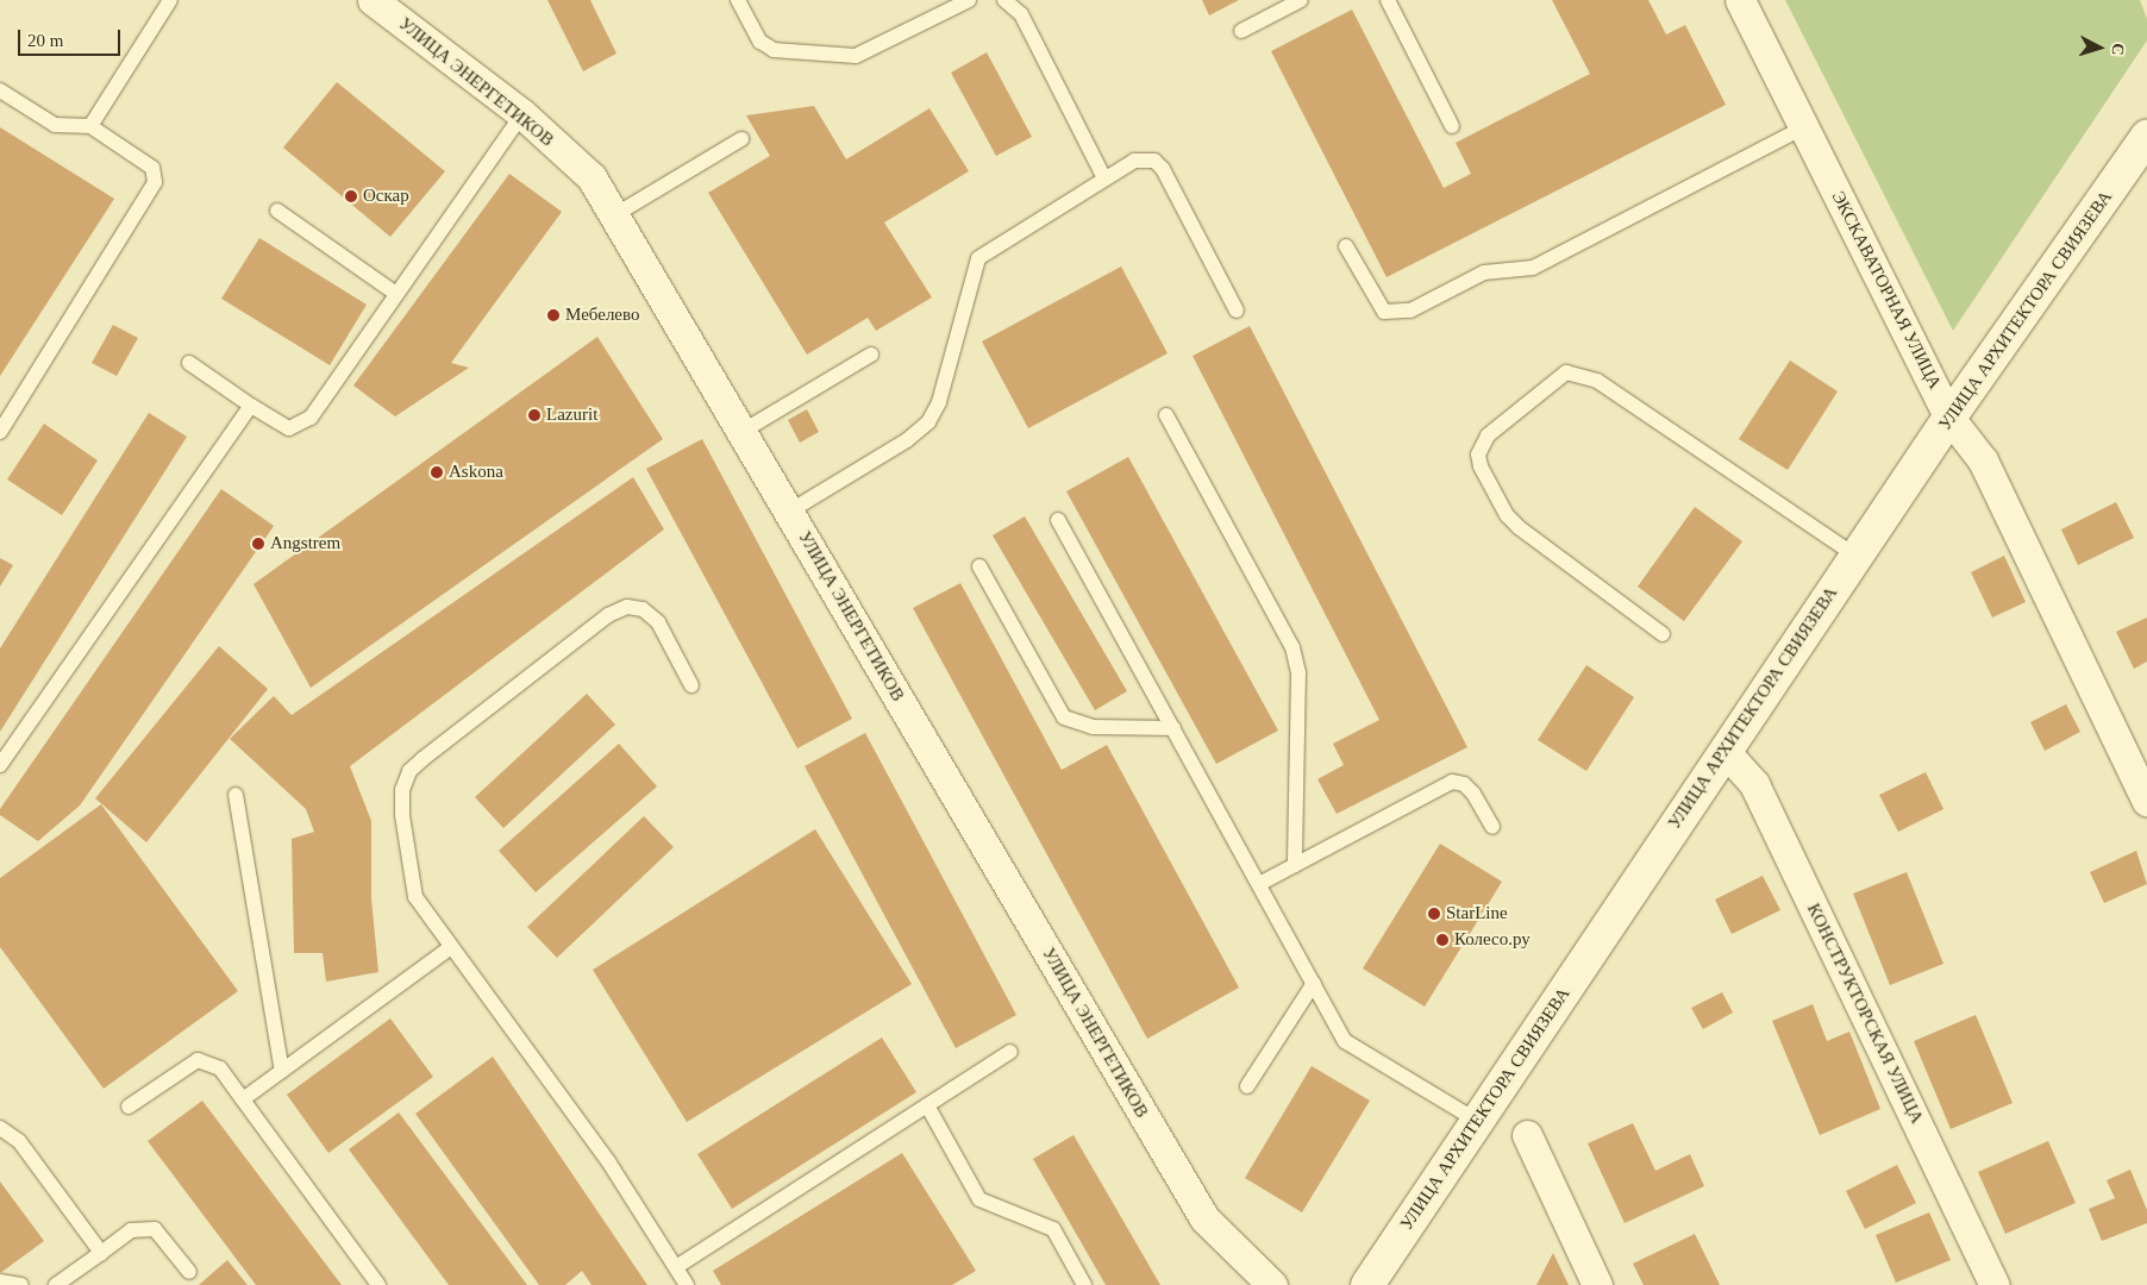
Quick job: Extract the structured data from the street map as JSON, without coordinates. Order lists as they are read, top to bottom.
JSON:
{
  "streets": {
    "main road": ["УЛИЦА АРХИТЕКТОРА СВИЯЗЕВА"],
    "street": ["УЛИЦА ЭНЕРГЕТИКОВ", "ЭКСКАВАТОРНАЯ УЛИЦА", "КОНСТРУКТОРСКАЯ УЛИЦА"]
  },
  "crossings": [
    ["ЭКСКАВАТОРНАЯ УЛИЦА", "УЛИЦА АРХИТЕКТОРА СВИЯЗЕВА"],
    ["УЛИЦА АРХИТЕКТОРА СВИЯЗЕВА", "КОНСТРУКТОРСКАЯ УЛИЦА"]
  ],
  "places": [
    "Оскар",
    "Мебелево",
    "Lazurit",
    "Askona",
    "Angstrem",
    "StarLine",
    "Колесо.ру"
  ],
  "scale_bar": "20 m",
  "north": "right"
}
